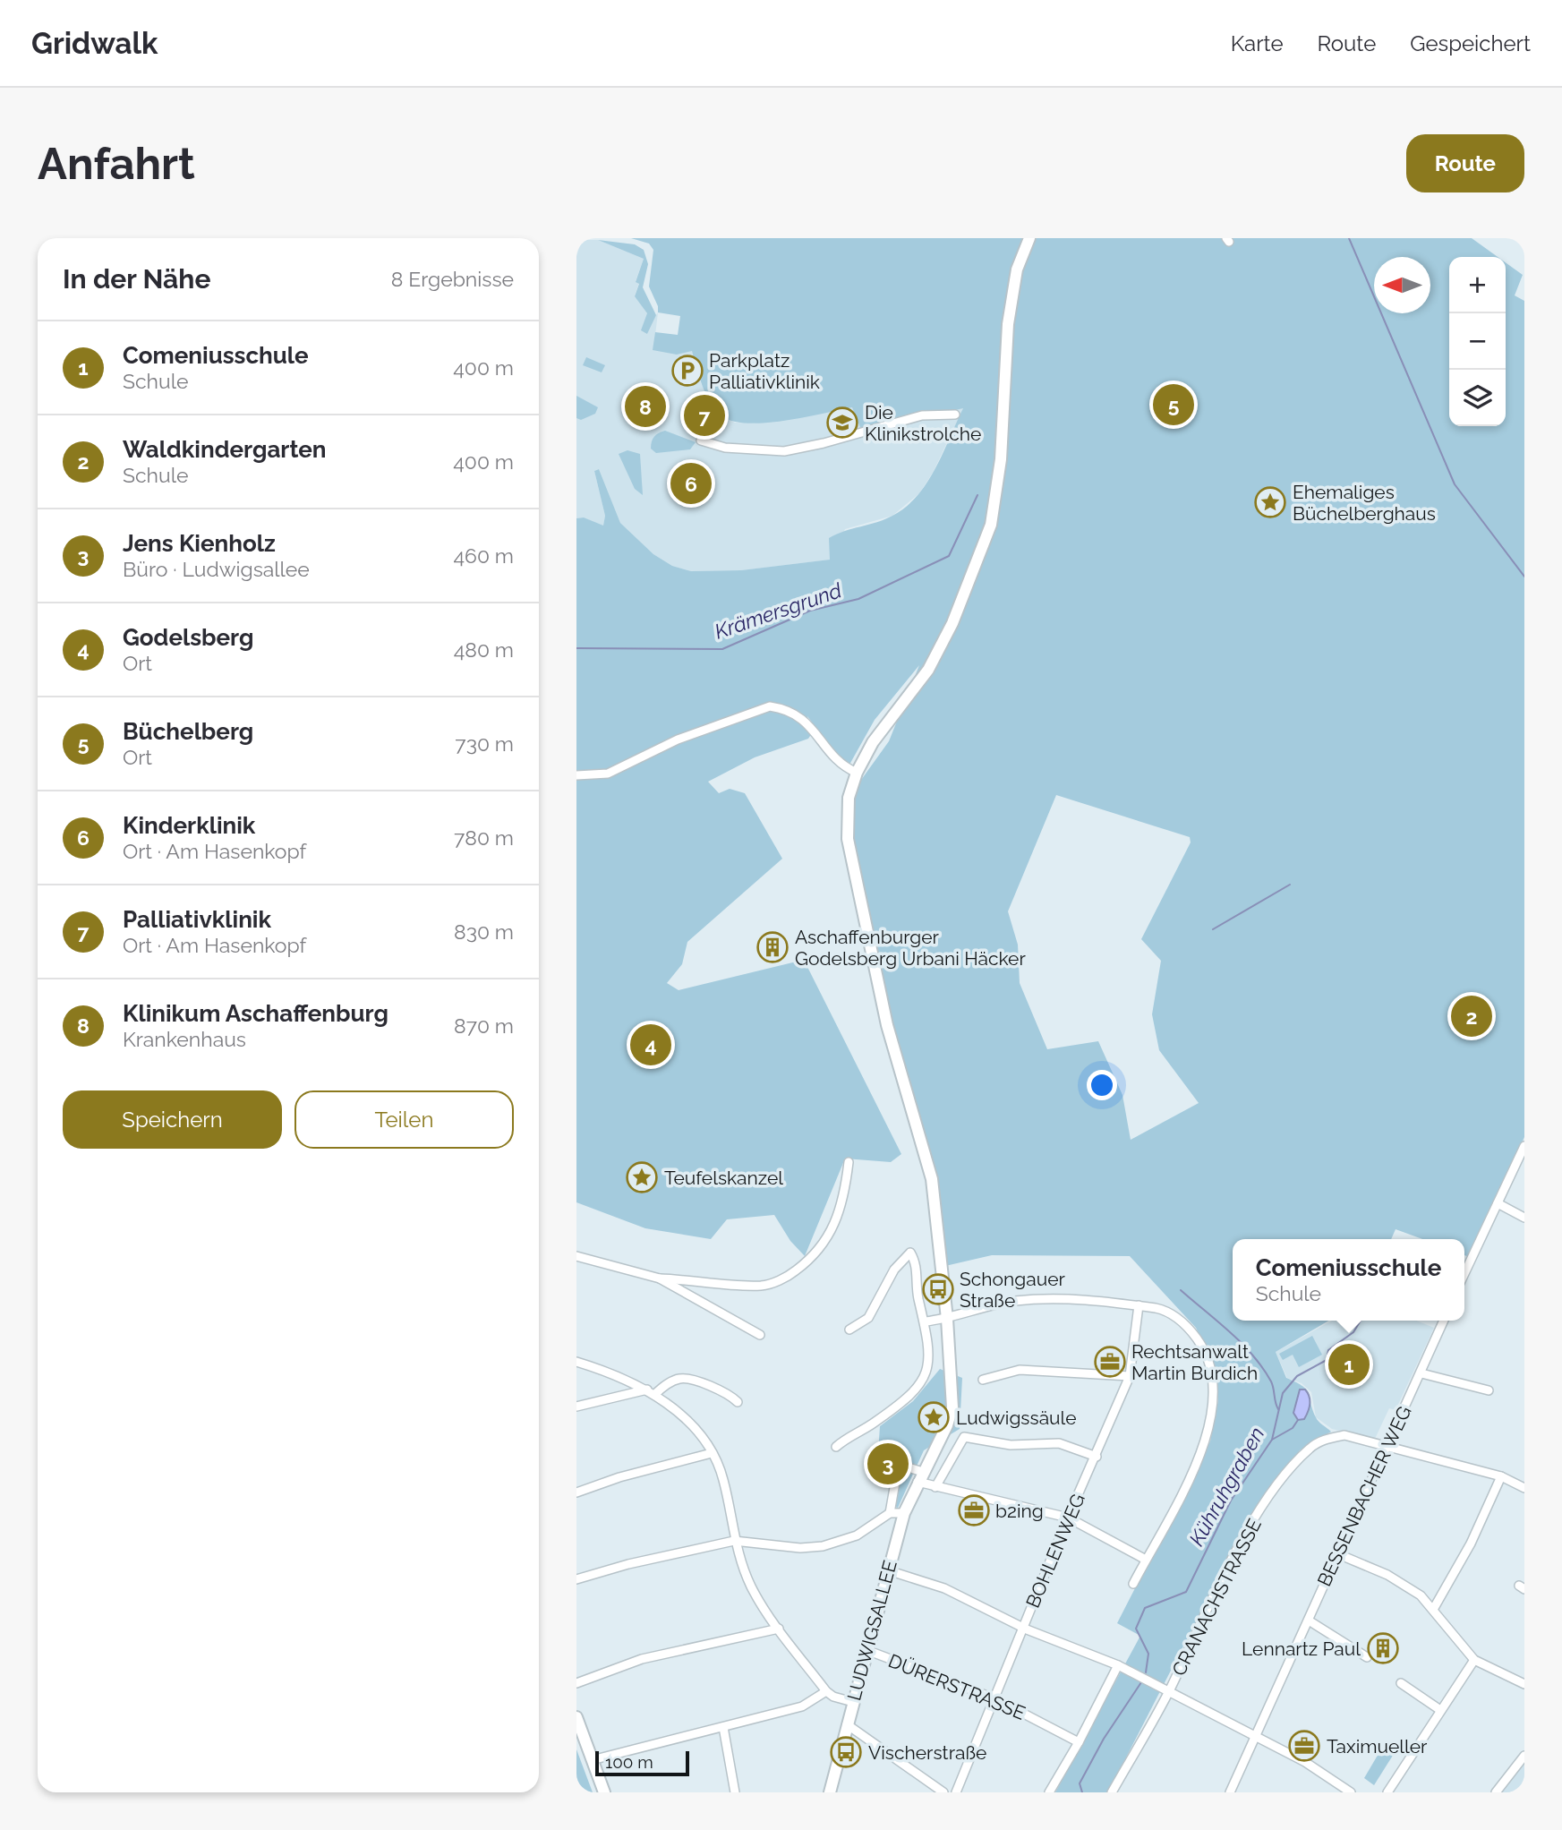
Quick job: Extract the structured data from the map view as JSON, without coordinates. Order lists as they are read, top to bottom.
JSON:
{
  "streets": {
    "street": [
      "BESSENBACHER WEG",
      "BOHLENWEG",
      "CRANACHSTRASSE",
      "LUDWIGSALLEE",
      "DÜRERSTRASSE"
    ]
  },
  "crossings": [
    ["BESSENBACHER WEG", "CRANACHSTRASSE"],
    ["BOHLENWEG", "DÜRERSTRASSE"],
    ["LUDWIGSALLEE", "DÜRERSTRASSE"]
  ],
  "water": ["Krämersgrund", "Kühruhgraben"],
  "places": {
    "parking": ["Parkplatz Palliativklinik"],
    "school or university": ["Die Klinikstrolche"],
    "place": ["Ehemaliges Büchelberghaus", "Teufelskanzel", "Ludwigssäule"],
    "building": ["Aschaffenburger Godelsberg Urbani Häcker", "Lennartz Paul"],
    "bus stop": ["Schongauer Straße", "Vischerstraße"],
    "office": ["Rechtsanwalt Martin Burdich", "b2ing", "Taximueller"]
  },
  "scale_bar": "100 m",
  "north": "left",
  "page": {
    "header": "Gridwalk",
    "nav": ["Karte", "Route", "Gespeichert"],
    "buttons": [
      "Route",
      ["Speichern", "Teilen"]
    ],
    "title": "Anfahrt",
    "heading": ["In der Nähe", "8 Ergebnisse"],
    "map_buttons": ["+", "−"],
    "list": [
      {
        "mark": "1",
        "name": "Comeniusschule",
        "note": "Schule",
        "value": "400 m"
      },
      {
        "mark": "2",
        "name": "Waldkindergarten",
        "note": "Schule",
        "value": "400 m"
      },
      {
        "mark": "3",
        "name": "Jens Kienholz",
        "note": "Büro · Ludwigsallee",
        "value": "460 m"
      },
      {
        "mark": "4",
        "name": "Godelsberg",
        "note": "Ort",
        "value": "480 m"
      },
      {
        "mark": "5",
        "name": "Büchelberg",
        "note": "Ort",
        "value": "730 m"
      },
      {
        "mark": "6",
        "name": "Kinderklinik",
        "note": "Ort · Am Hasenkopf",
        "value": "780 m"
      },
      {
        "mark": "7",
        "name": "Palliativklinik",
        "note": "Ort · Am Hasenkopf",
        "value": "830 m"
      },
      {
        "mark": "8",
        "name": "Klinikum Aschaffenburg",
        "note": "Krankenhaus",
        "value": "870 m"
      }
    ],
    "pins": [
      "5",
      "8",
      "7",
      "6",
      "2",
      "4",
      "1",
      "3"
    ],
    "popup": ["Comeniusschule", "Schule"],
    "scale": "100 m"
  }
}
